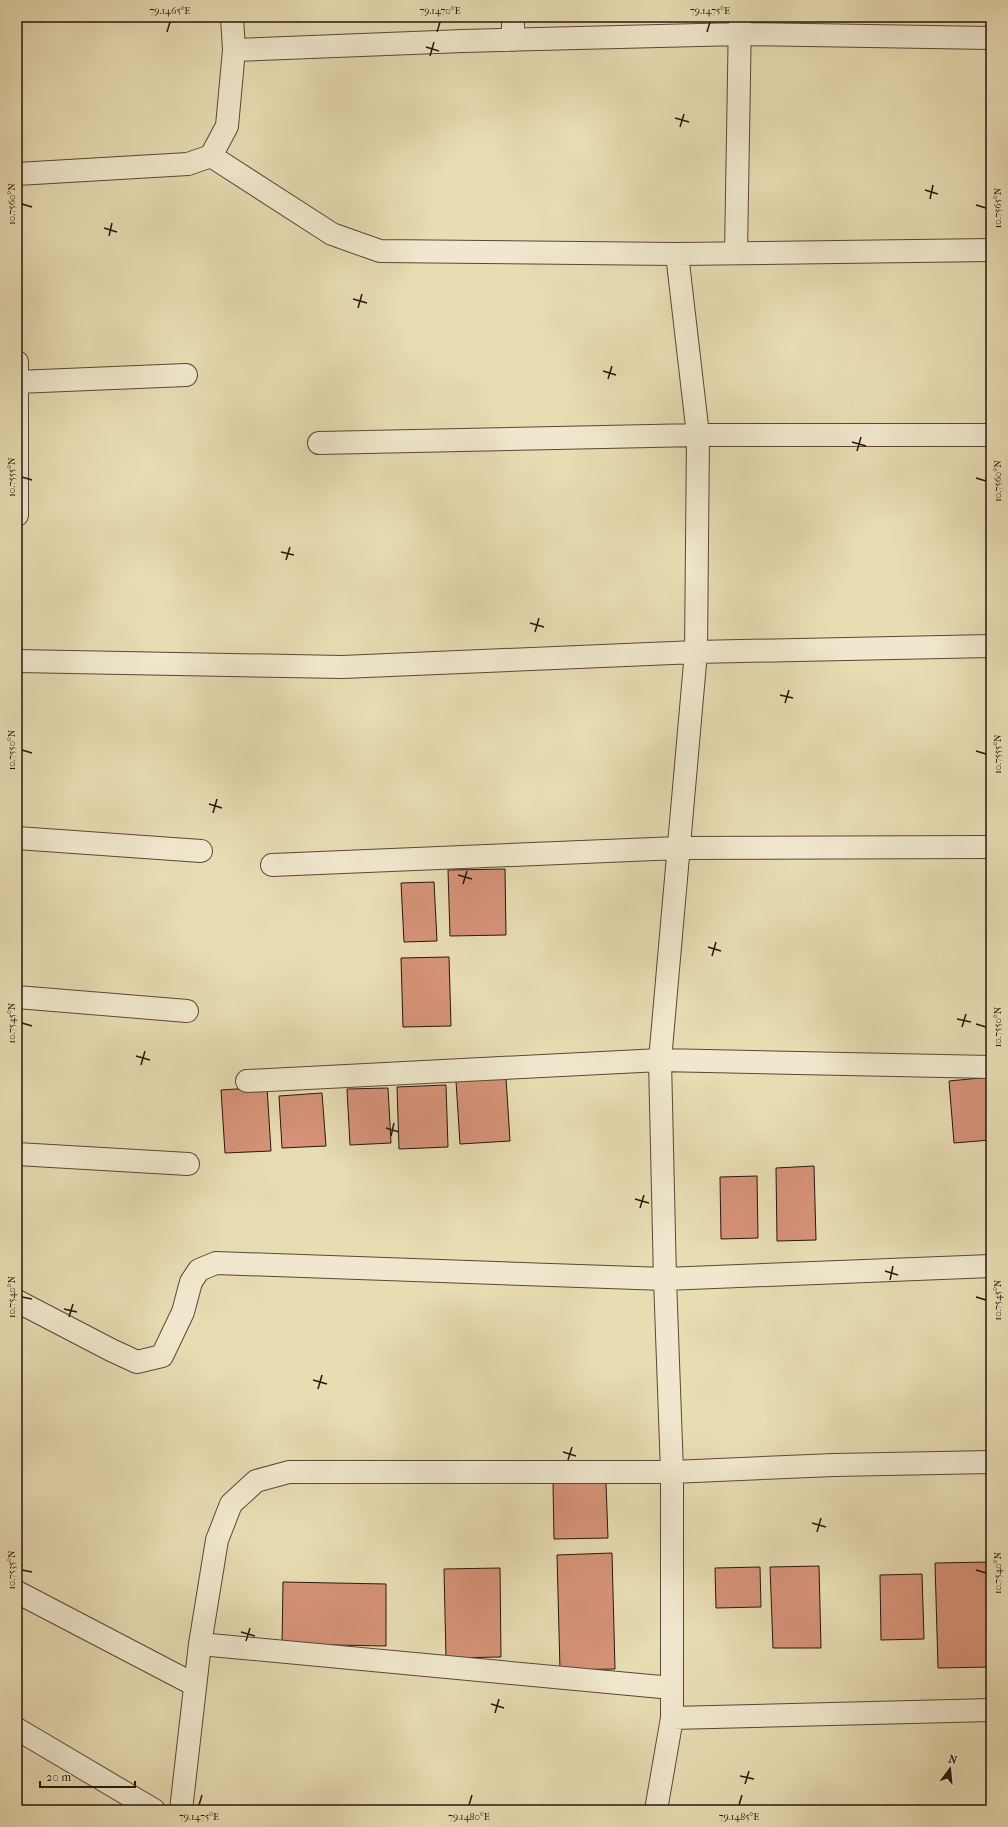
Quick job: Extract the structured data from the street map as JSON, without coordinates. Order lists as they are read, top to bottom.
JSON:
{
  "scale_bar": "20 m",
  "north": "top",
  "coordinates": [
    "79.1465°E",
    "79.1470°E",
    "79.1475°E",
    "10.7560°N",
    "10.7565°N",
    "10.7555°N",
    "10.7550°N",
    "10.7545°N",
    "10.7540°N",
    "10.7535°N",
    "79.1480°E",
    "79.1485°E"
  ]
}
